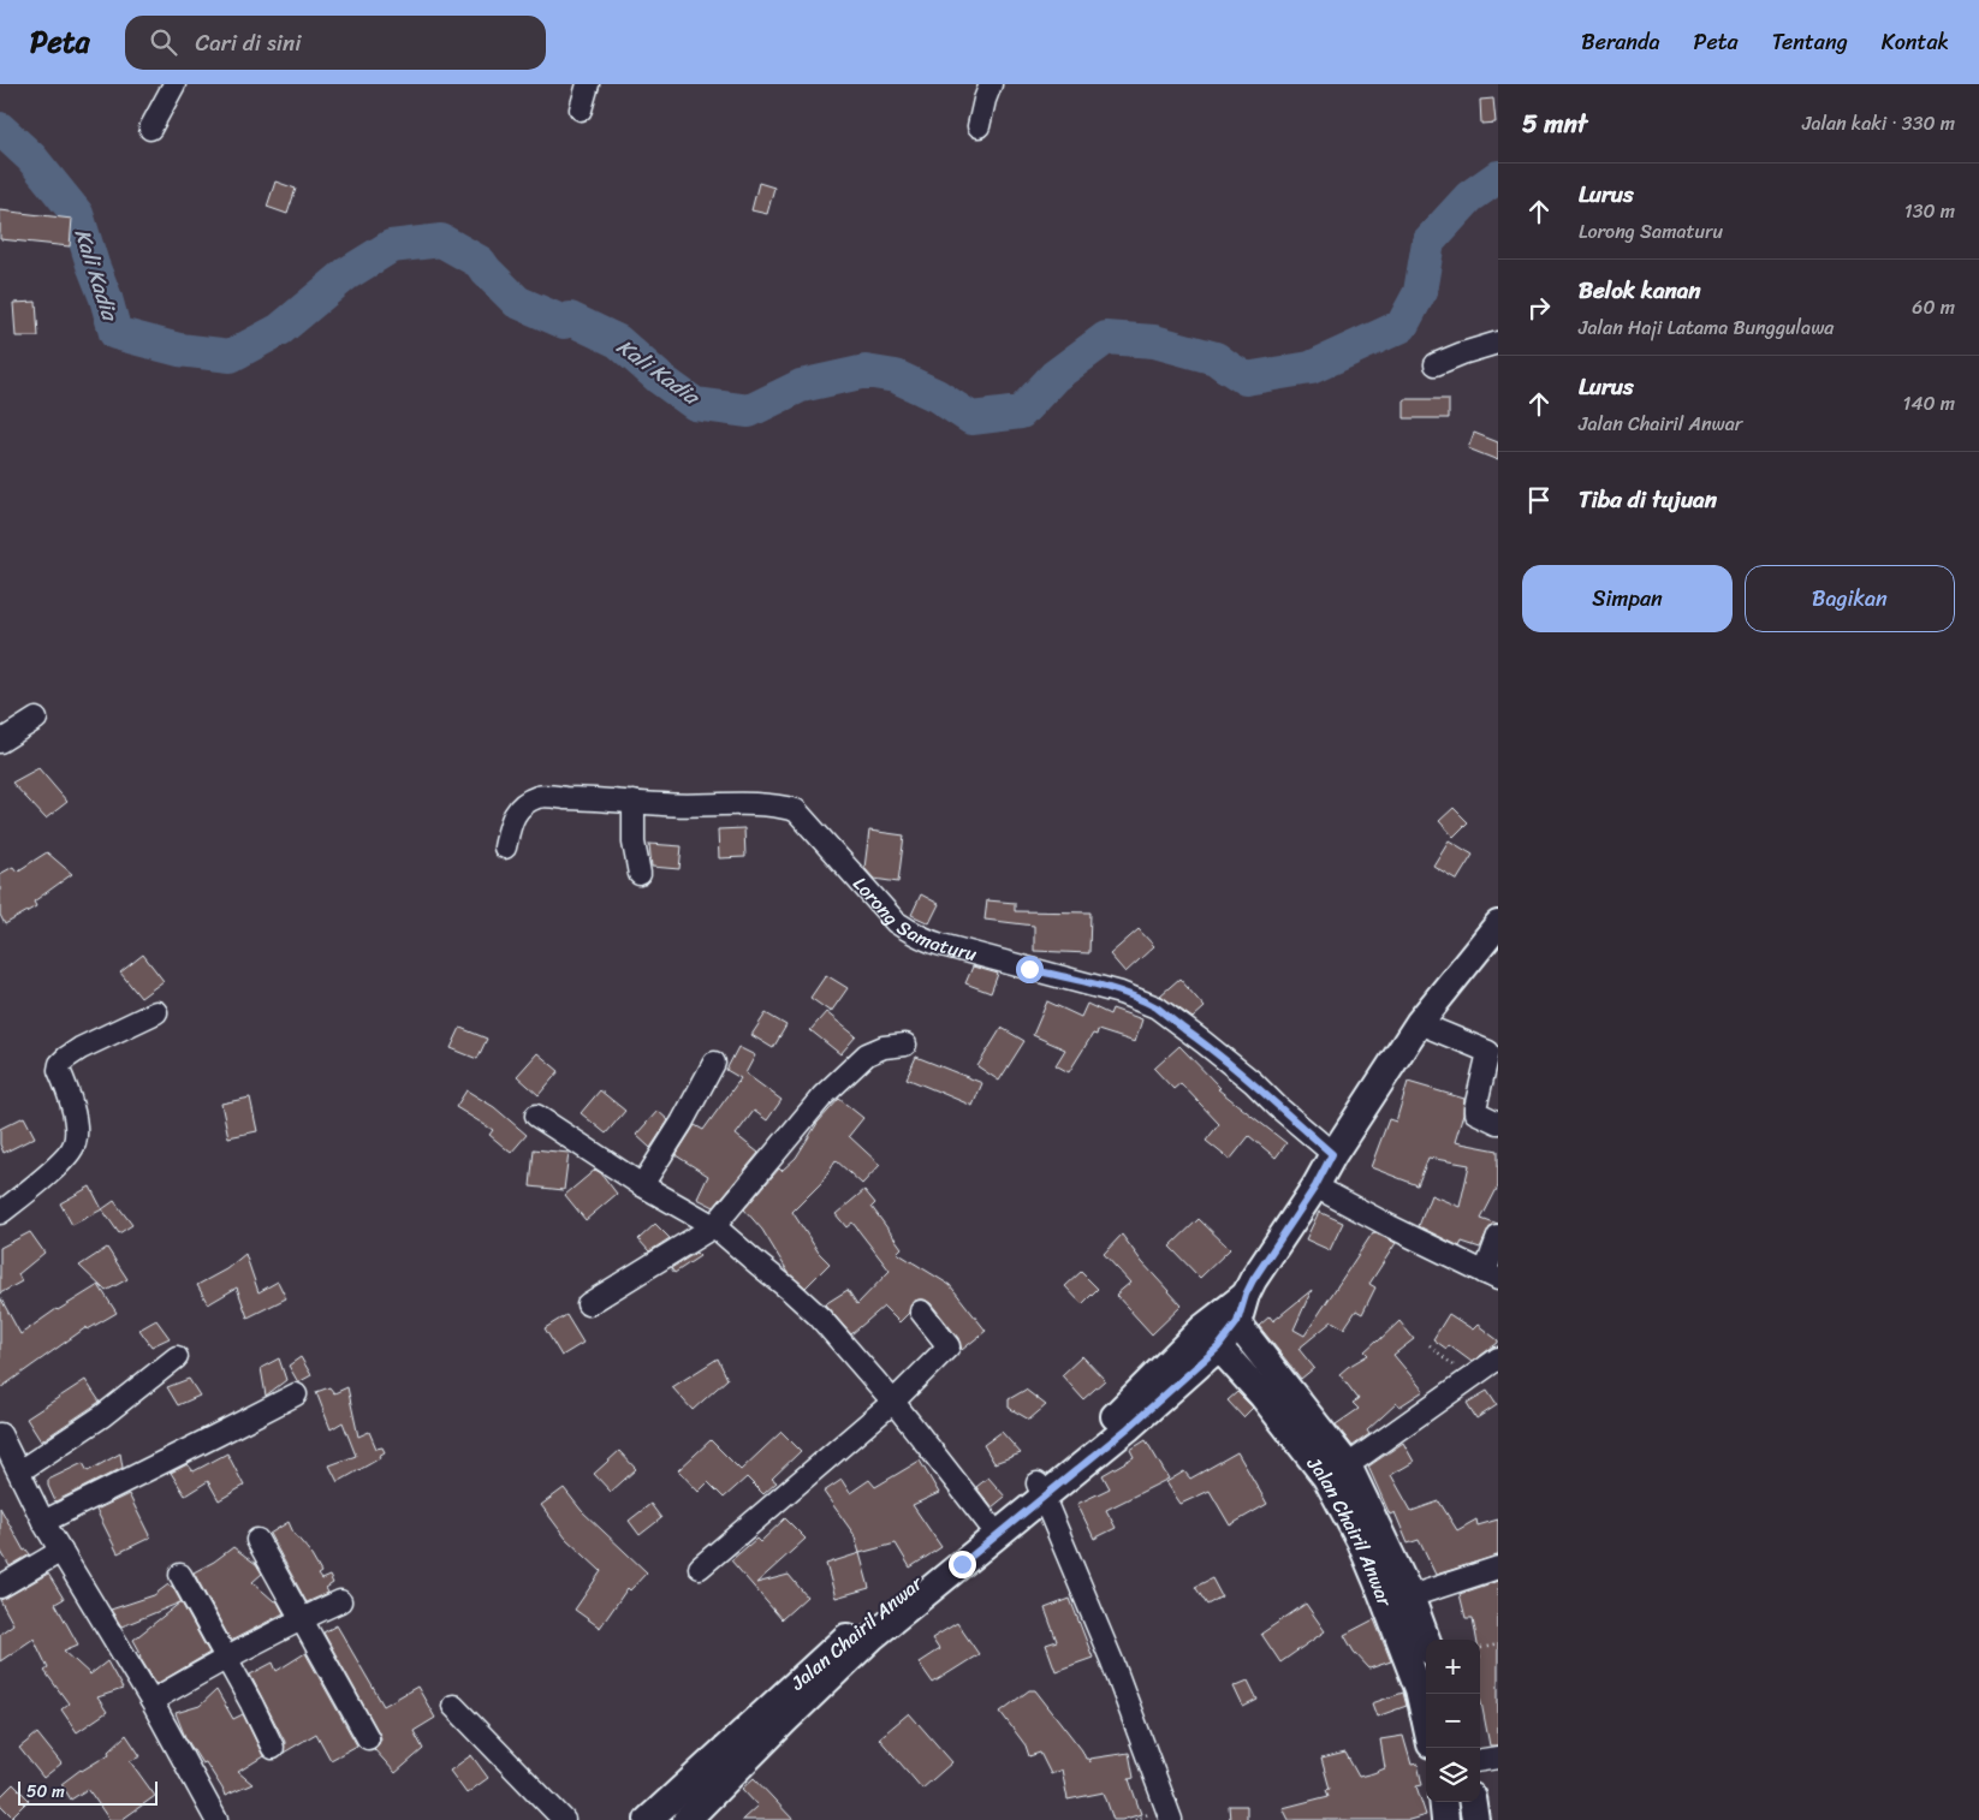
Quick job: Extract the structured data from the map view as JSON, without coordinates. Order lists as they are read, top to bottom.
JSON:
{
  "streets": {
    "main road": ["Jalan Chairil Anwar"],
    "street": ["Lorong Samaturu"]
  },
  "crossings": [
    ["Lorong Samaturu", "Jalan Chairil Anwar"]
  ],
  "water": ["Kali Kadia"],
  "scale_bar": "50 m",
  "page": {
    "header": "Peta",
    "search": "Cari di sini",
    "nav": [
      "Beranda",
      "Peta",
      "Tentang",
      "Kontak"
    ],
    "heading": ["5 mnt", "Jalan kaki · 330 m"],
    "list": [
      ["Lurus", "Lorong Samaturu", "130 m"],
      ["Belok kanan", "Jalan Haji Latama Bunggulawa", "60 m"],
      ["Lurus", "Jalan Chairil Anwar", "140 m"],
      "Tiba di tujuan"
    ],
    "buttons": ["Simpan", "Bagikan"],
    "map_buttons": ["+", "−"],
    "scale": "50 m"
  }
}
